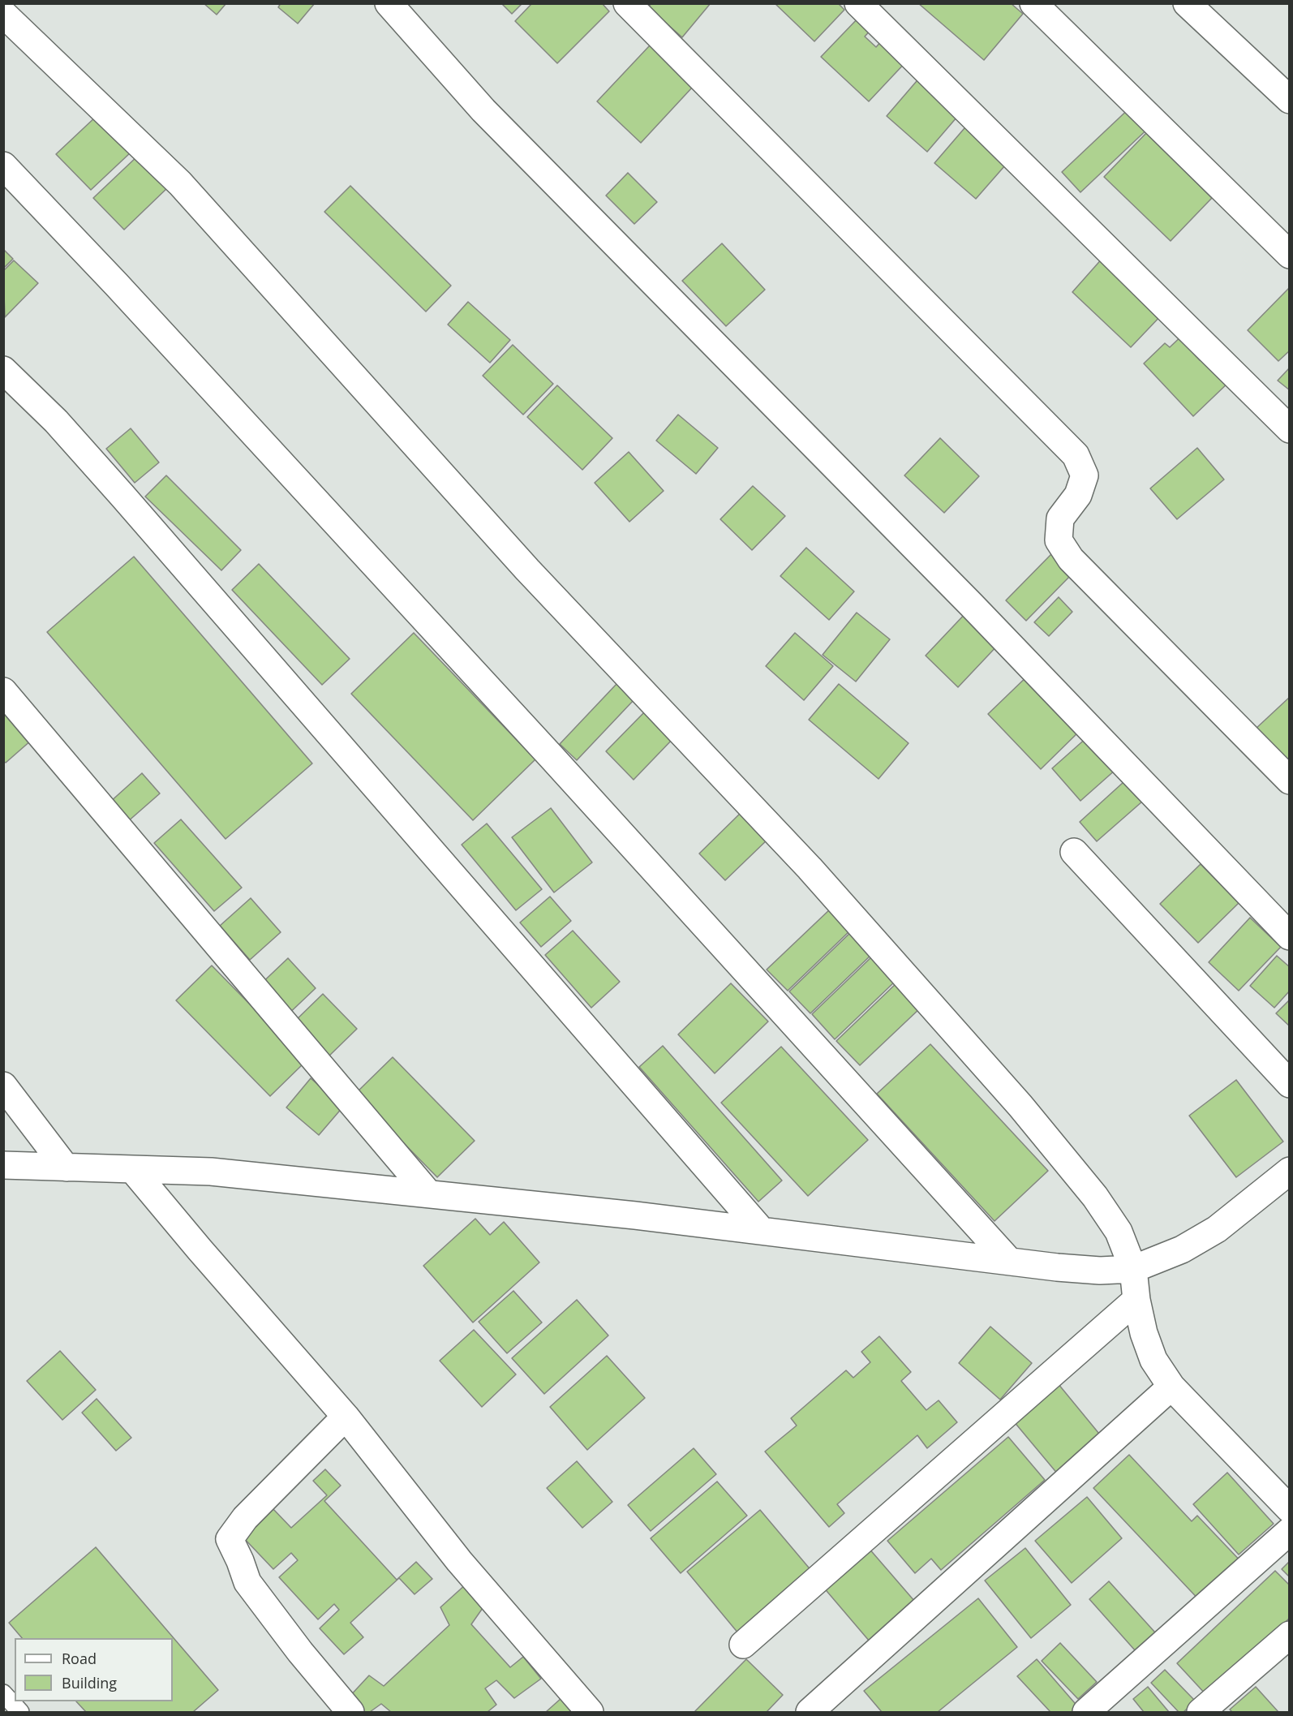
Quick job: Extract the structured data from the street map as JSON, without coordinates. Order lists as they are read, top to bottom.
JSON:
{
  "legend": ["Road", "Building"]
}
